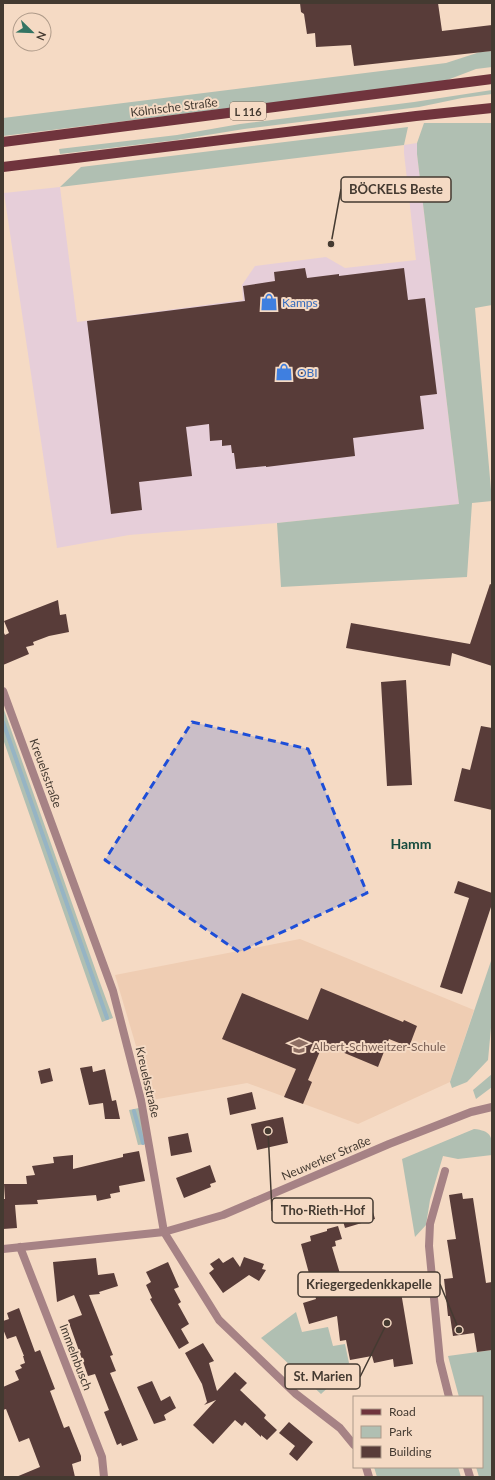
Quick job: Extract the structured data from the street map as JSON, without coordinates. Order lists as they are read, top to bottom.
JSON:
{
  "streets": {
    "main road": ["Kölnische Straße", "L 116"],
    "street": ["Kreuelsstraße", "Neuwerker Straße", "Immelnbusch"]
  },
  "crossings": [
    ["Kreuelsstraße", "Neuwerker Straße"],
    ["Neuwerker Straße", "Immelnbusch"]
  ],
  "districts": ["Hamm"],
  "places": {
    "other": [
      "BÖCKELS Beste",
      "Tho-Rieth-Hof",
      "St. Marien",
      "Kriegergedenkkapelle"
    ],
    "shop": ["Kamps", "OBI"],
    "school or university": ["Albert-Schweitzer-Schule"]
  },
  "legend": ["Road", "Park", "Building"],
  "north": "bottom right"
}
